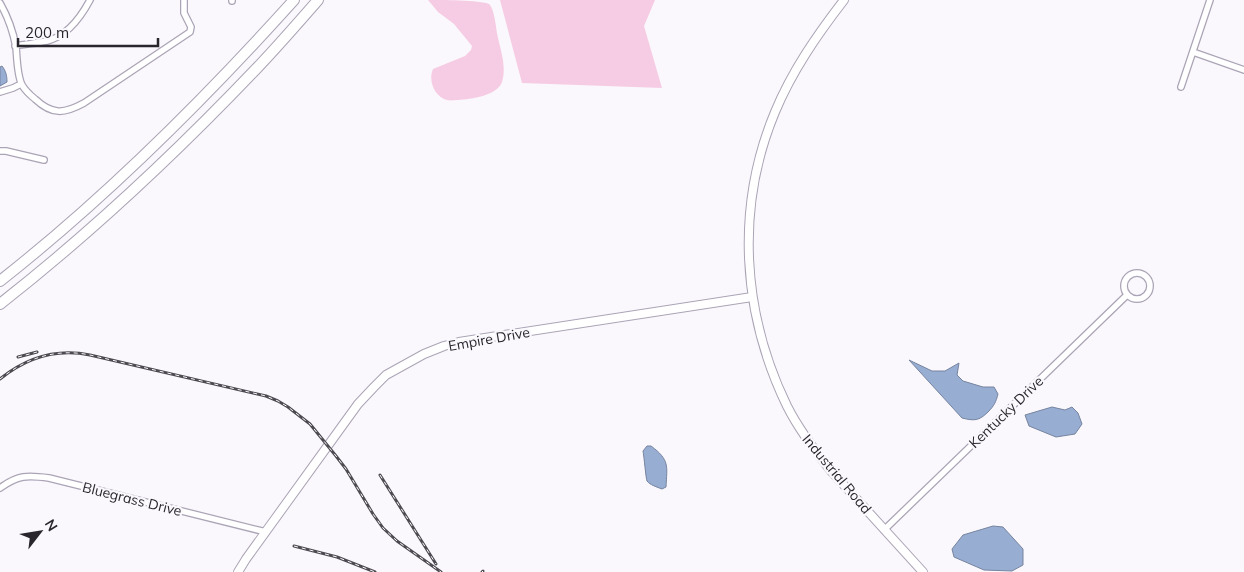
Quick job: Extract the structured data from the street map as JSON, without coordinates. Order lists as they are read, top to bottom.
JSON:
{
  "streets": {
    "main road": ["Empire Drive", "Industrial Road"],
    "street": ["Kentucky Drive", "Bluegrass Drive"]
  },
  "crossings": [
    ["Empire Drive", "Industrial Road"],
    ["Empire Drive", "Bluegrass Drive"],
    ["Kentucky Drive", "Industrial Road"]
  ],
  "scale_bar": "200 m",
  "north": "top right"
}
